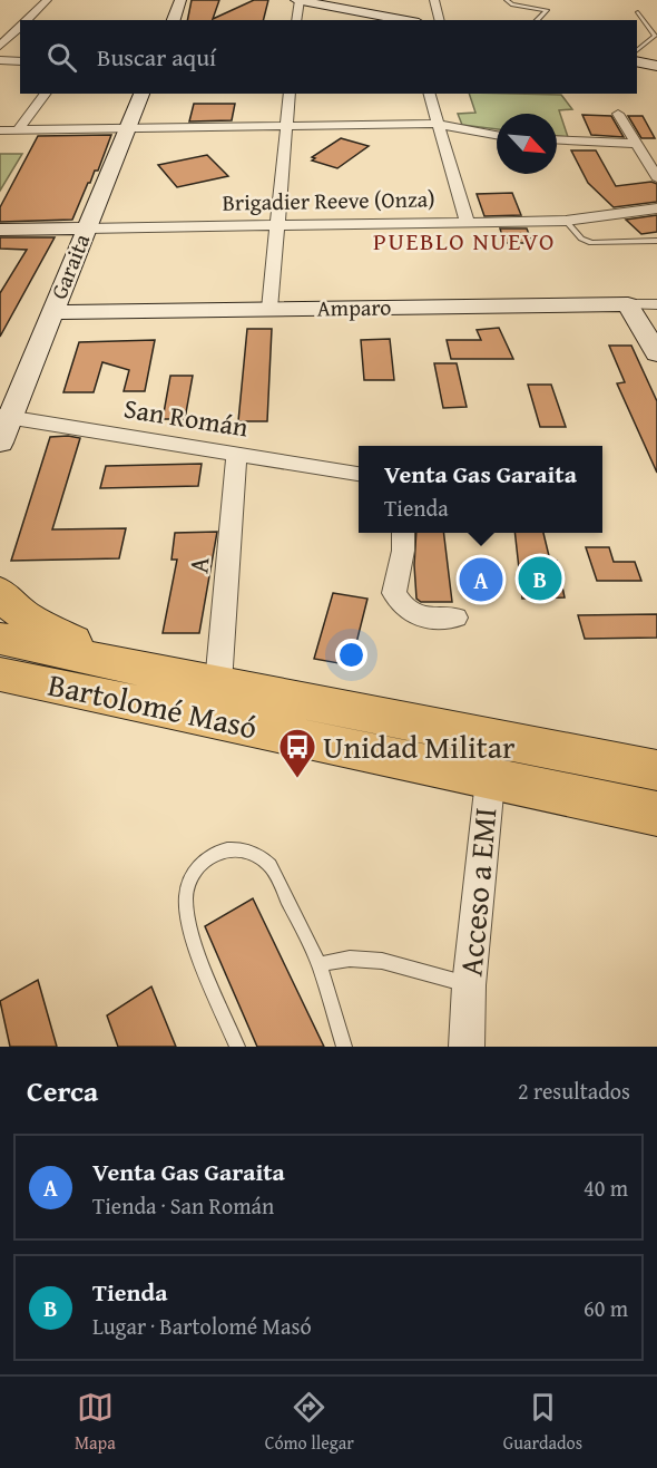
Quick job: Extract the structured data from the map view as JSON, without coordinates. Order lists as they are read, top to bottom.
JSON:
{
  "streets": {
    "main road": ["Bartolomé Masó"],
    "street": [
      "Brigadier Reeve (Onza)",
      "Garaita",
      "Amparo",
      "San Román",
      "A",
      "Acceso a EMI"
    ]
  },
  "crossings": [
    ["Brigadier Reeve (Onza)", "Garaita"],
    ["Garaita", "Amparo"],
    ["Garaita", "San Román"],
    ["San Román", "A"],
    ["A", "Bartolomé Masó"],
    ["Bartolomé Masó", "Acceso a EMI"]
  ],
  "districts": ["PUEBLO NUEVO"],
  "places": {
    "bus stop": ["Unidad Militar"]
  },
  "north": "bottom right",
  "page": {
    "search": "Buscar aquí",
    "popup": ["Venta Gas Garaita", "Tienda"],
    "pins": ["B", "A"],
    "heading": ["Cerca", "2 resultados"],
    "list": [
      {
        "mark": "A",
        "name": "Venta Gas Garaita",
        "note": "Tienda · San Román",
        "value": "40 m"
      },
      {
        "mark": "B",
        "name": "Tienda",
        "note": "Lugar · Bartolomé Masó",
        "value": "60 m"
      }
    ],
    "nav": ["Mapa", "Cómo llegar", "Guardados"]
  }
}
